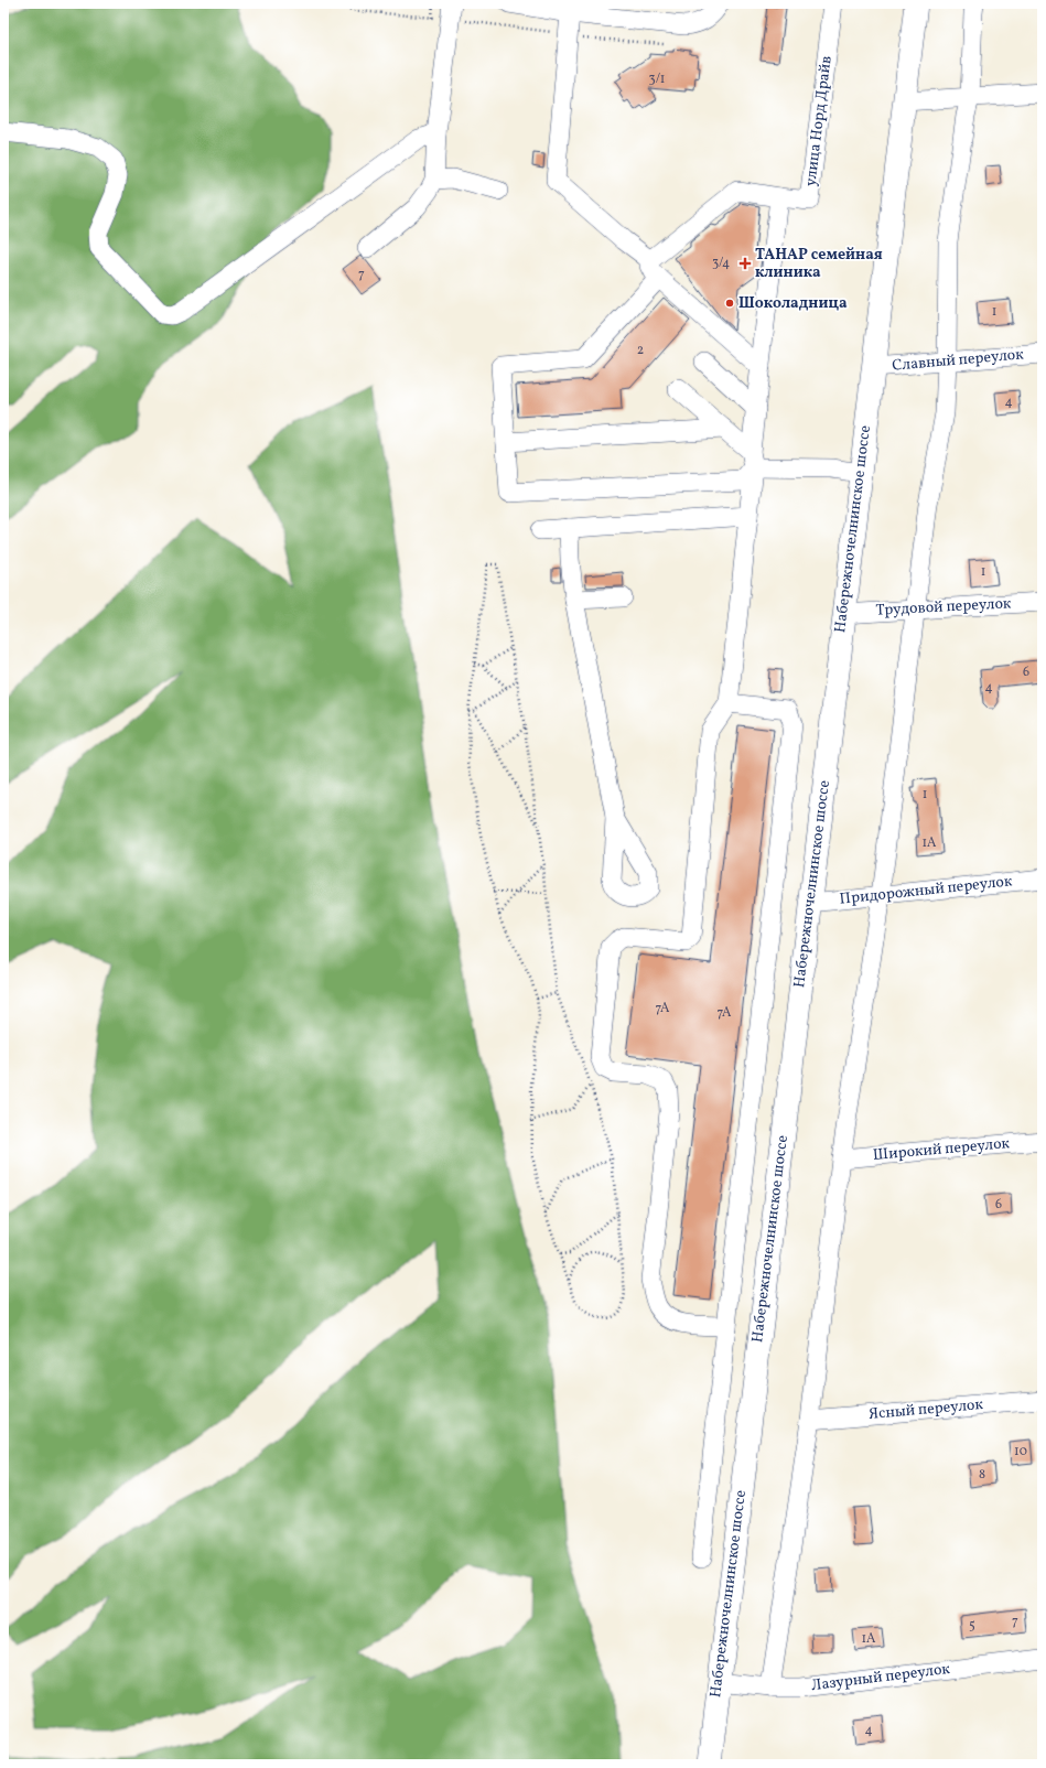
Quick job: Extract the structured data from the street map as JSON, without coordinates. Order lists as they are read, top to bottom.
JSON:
{
  "streets": {
    "main road": ["Набережночелнинское шоссе"],
    "street": [
      "улица Норд Драйв",
      "Славный переулок",
      "Трудовой переулок",
      "Придорожный переулок",
      "Широкий переулок",
      "Ясный переулок",
      "Лазурный переулок"
    ]
  },
  "crossings": [
    ["Славный переулок", "Набережночелнинское шоссе"],
    ["Набережночелнинское шоссе", "Трудовой переулок"],
    ["Набережночелнинское шоссе", "Придорожный переулок"],
    ["Набережночелнинское шоссе", "Лазурный переулок"]
  ],
  "places": {
    "health": ["ТАНАР семейная клиника"],
    "other": ["Шоколадница"]
  },
  "house_numbers": [
    "3/1",
    "3/4",
    "7",
    "1",
    "2",
    "4",
    "1",
    "6",
    "4",
    "1",
    "1А",
    "7А",
    "7А",
    "6",
    "10",
    "8",
    "7",
    "5",
    "1А",
    "4"
  ]
}
